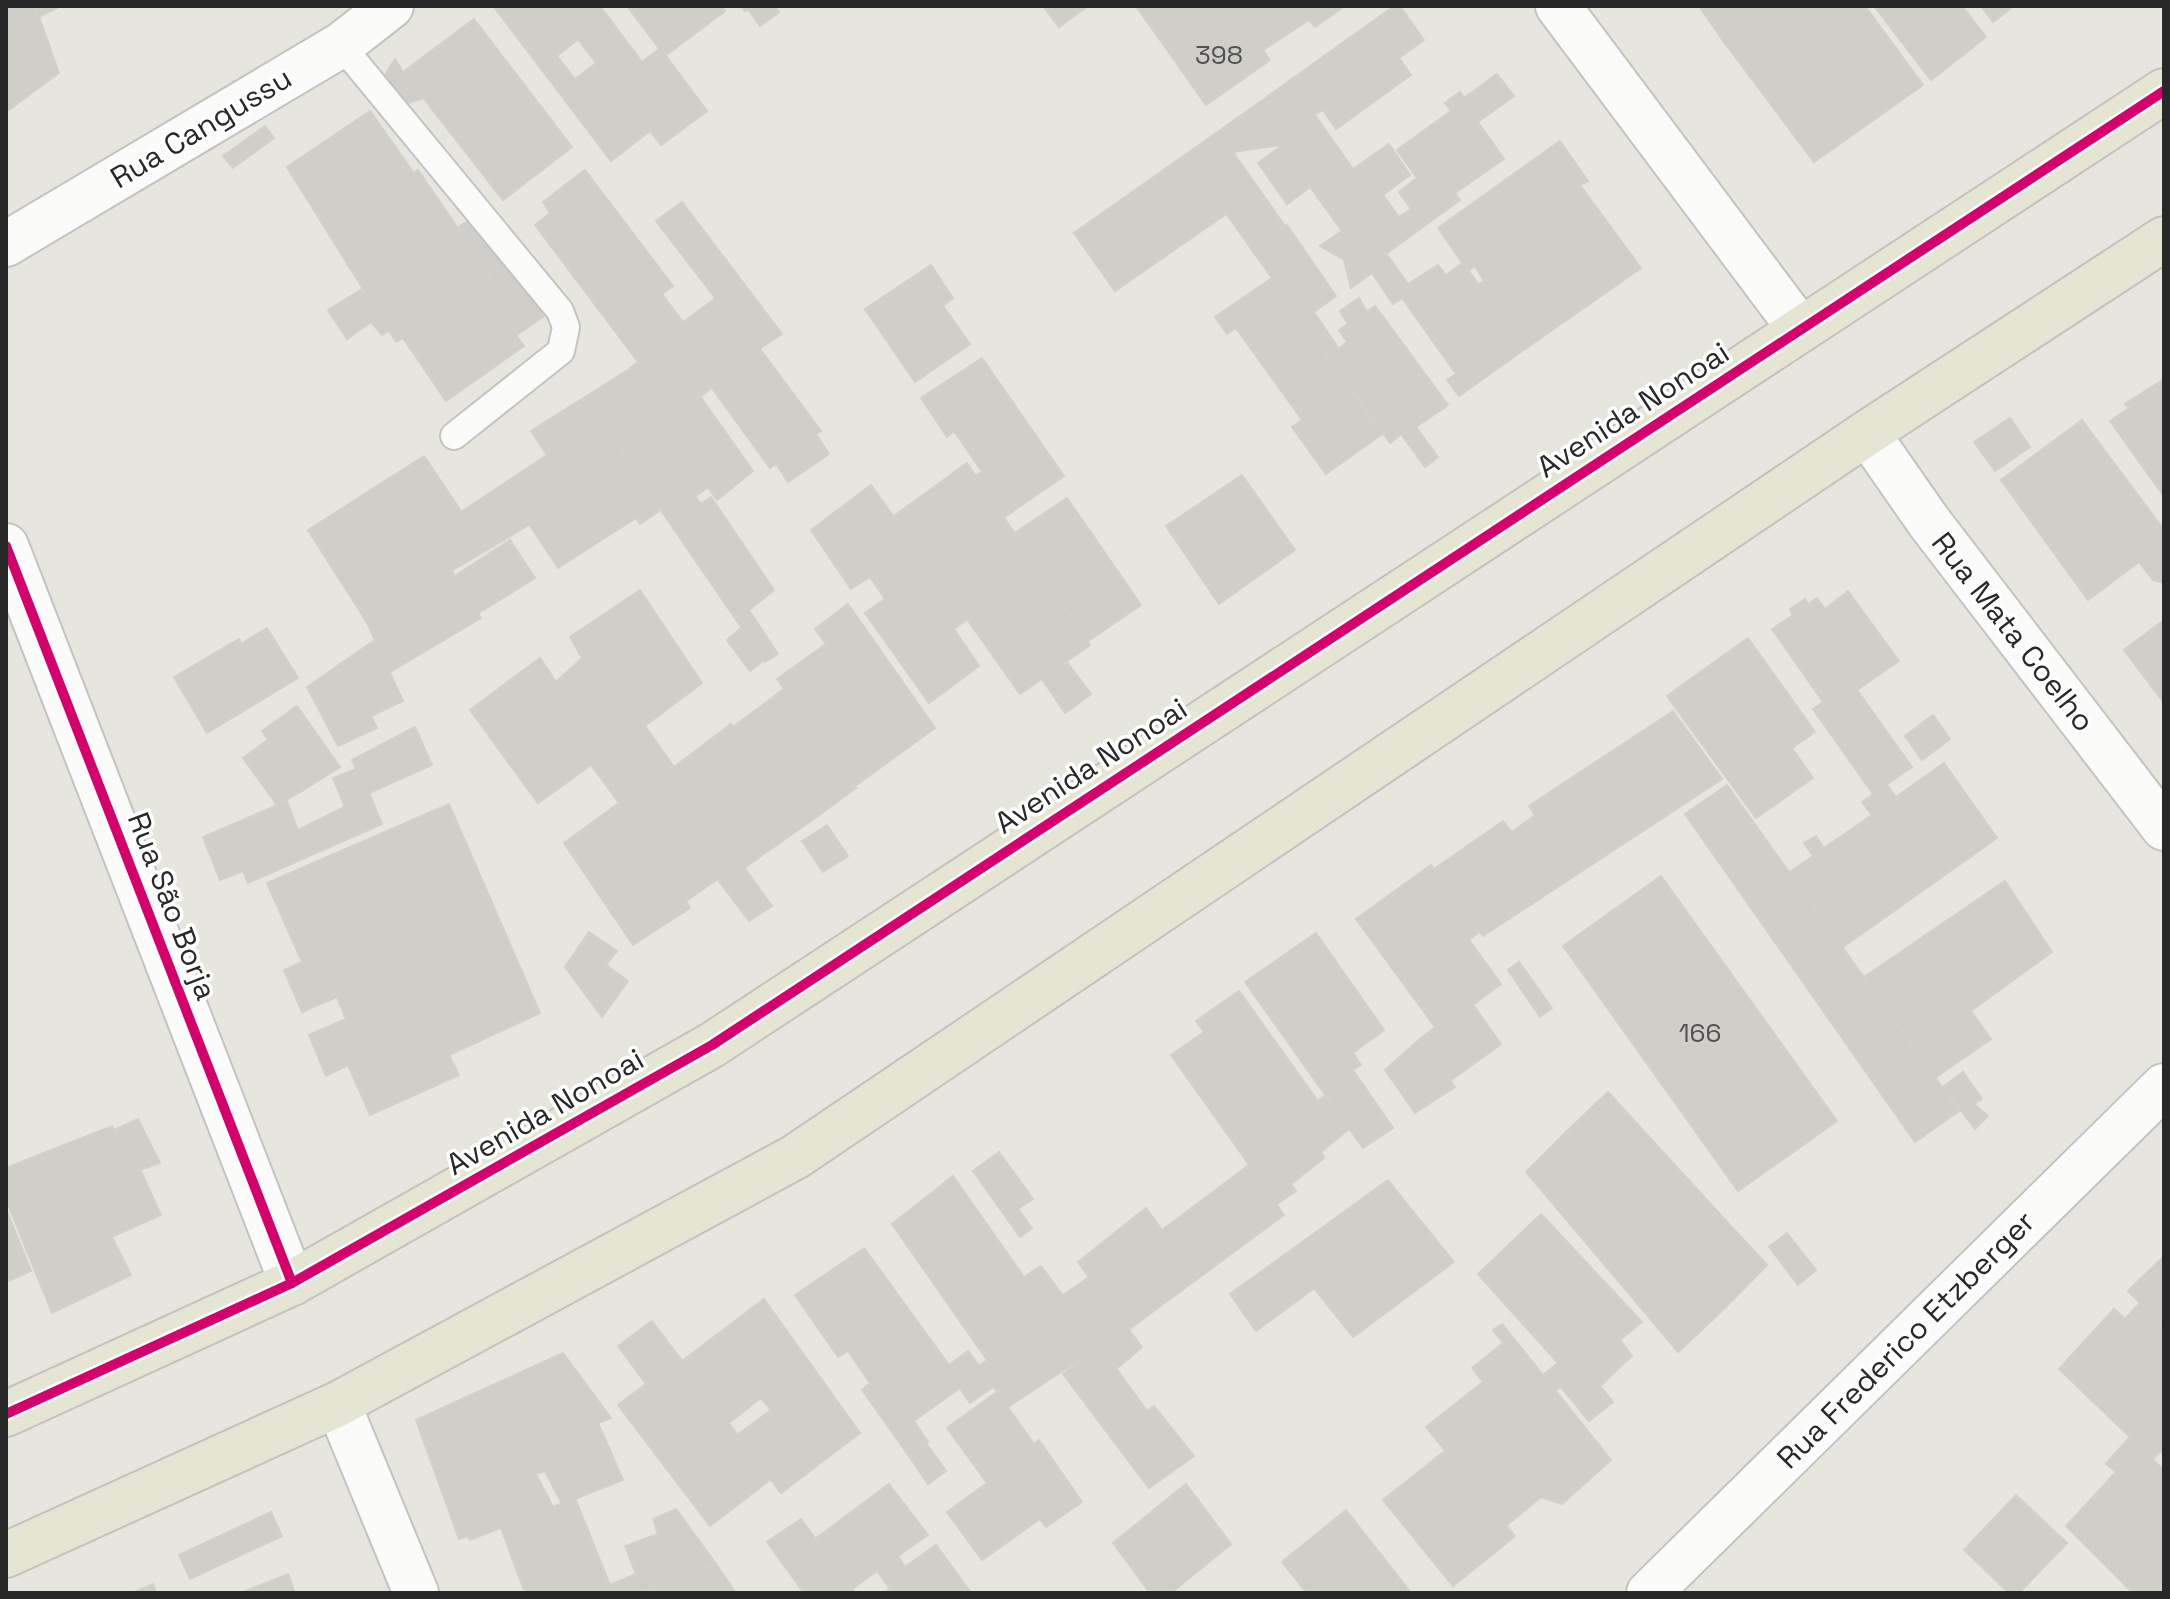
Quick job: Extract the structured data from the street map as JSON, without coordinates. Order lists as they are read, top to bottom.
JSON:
{
  "streets": {
    "main road": ["Avenida Nonoai"],
    "street": [
      "Rua Cangussu",
      "Rua Mata Coelho",
      "Rua São Borja",
      "Rua Frederico Etzberger"
    ]
  },
  "crossings": [
    ["Avenida Nonoai", "Rua São Borja"]
  ],
  "house_numbers": ["398", "166"]
}
